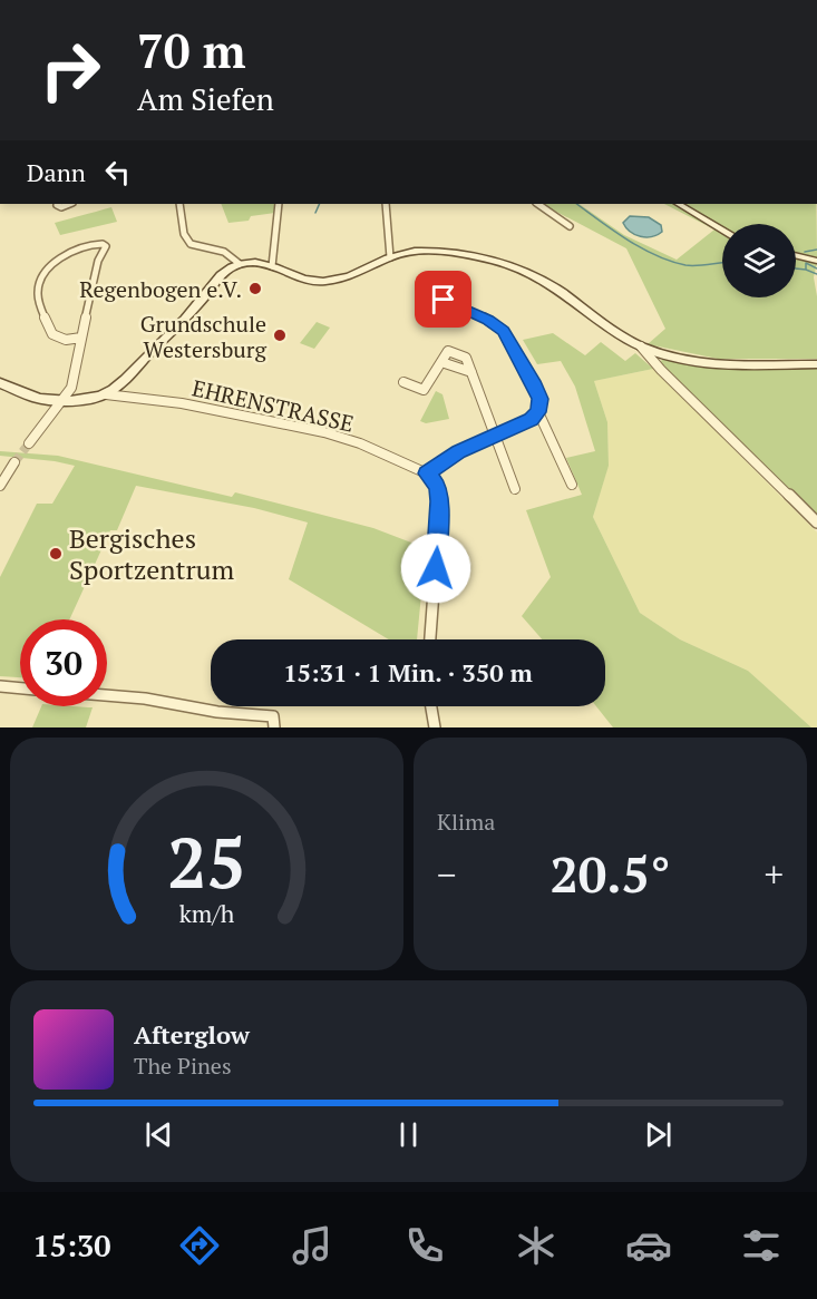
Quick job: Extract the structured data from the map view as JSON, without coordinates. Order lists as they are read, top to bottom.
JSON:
{
  "streets": {
    "street": ["EHRENSTRASSE"]
  },
  "places": ["Regenbogen e.V.", "Grundschule Westersburg", "Bergisches Sportzentrum"],
  "page": {
    "turn": ["70 m", "Am Siefen"],
    "then": "Dann",
    "limit": "30",
    "trip": "15:31 · 1 Min. · 350 m",
    "tile": "Klima",
    "heat": ["−", "20.5°", "+"],
    "song": ["Afterglow", "The Pines"],
    "tabs": "15:30",
    "gauge": ["25", "km/h"]
  }
}
